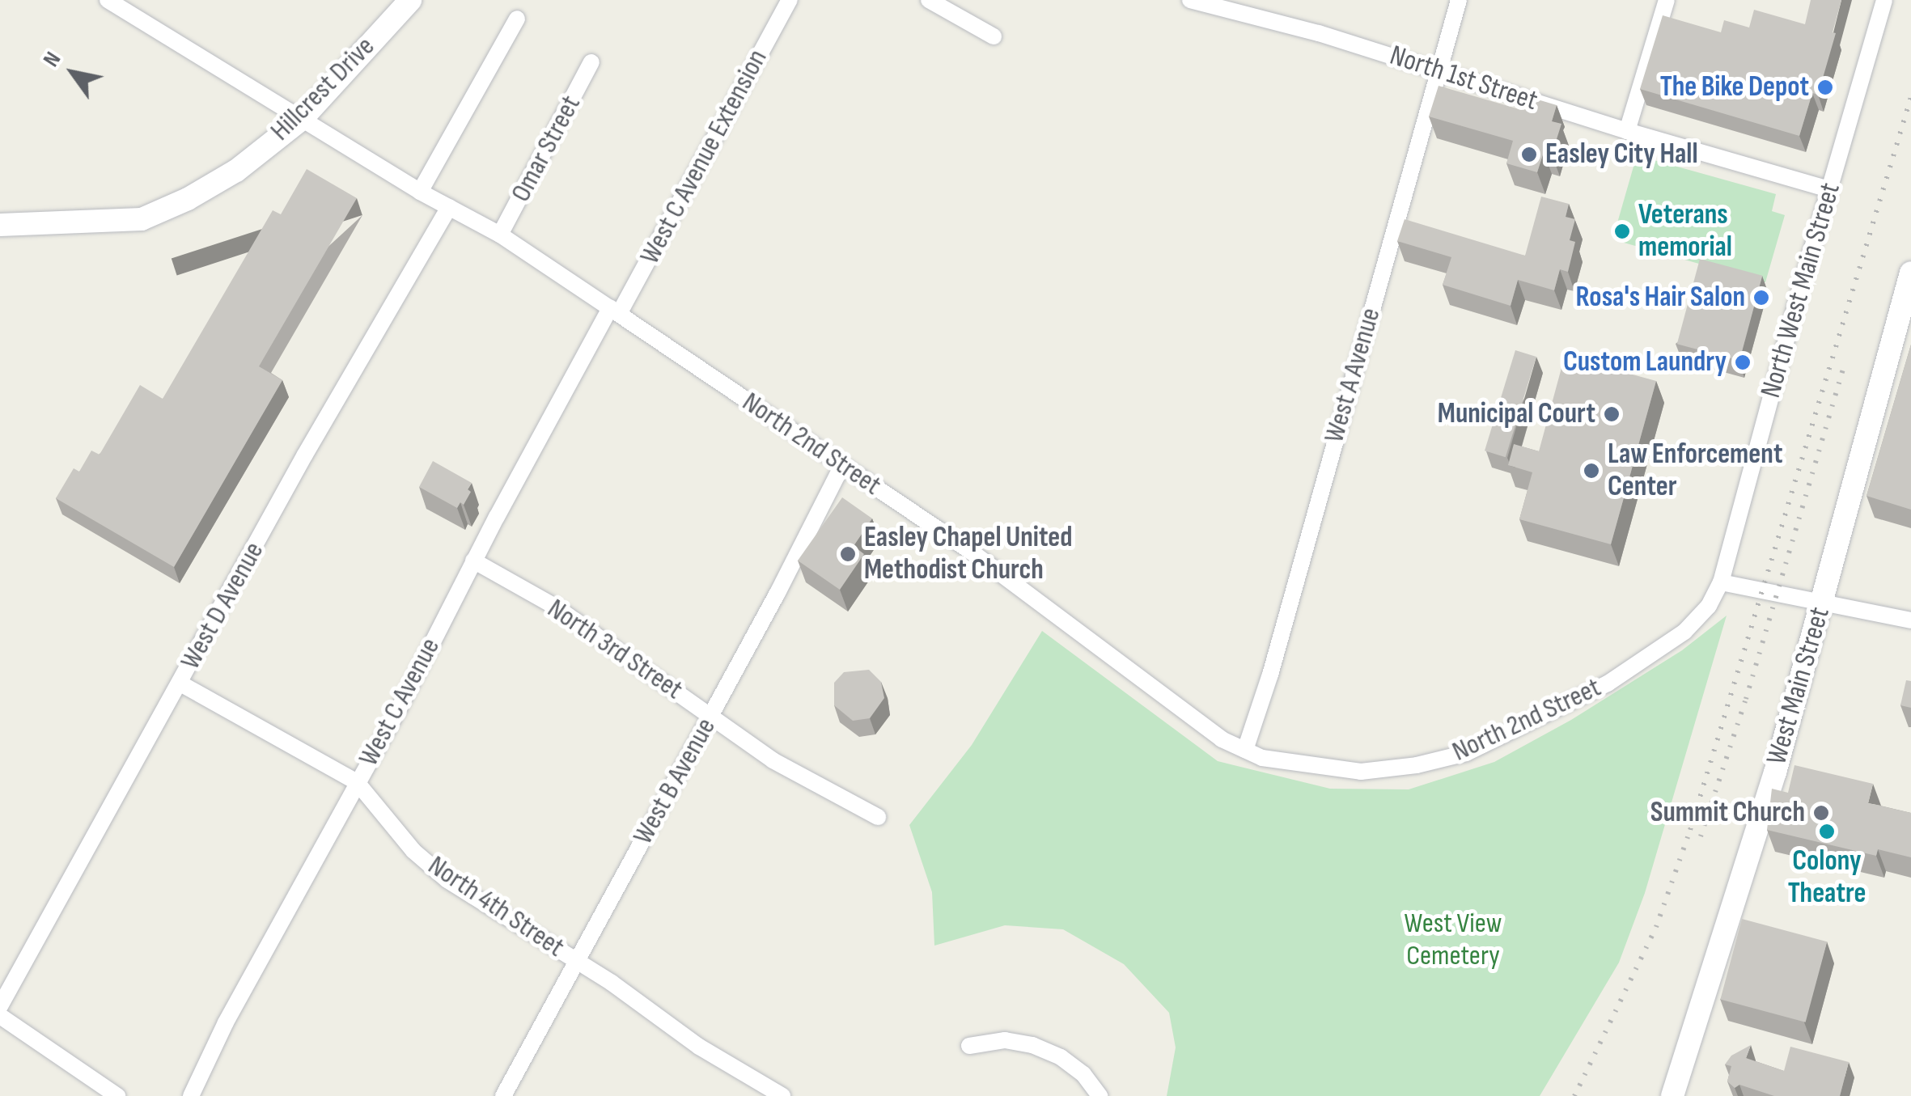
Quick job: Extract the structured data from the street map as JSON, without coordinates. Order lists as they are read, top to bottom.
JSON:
{
  "streets": {
    "main road": ["Hillcrest Drive", "West Main Street"],
    "street": [
      "North 1st Street",
      "Omar Street",
      "West C Avenue Extension",
      "North West Main Street",
      "West A Avenue",
      "North 2nd Street",
      "West D Avenue",
      "North 3rd Street",
      "West C Avenue",
      "West B Avenue",
      "North 4th Street"
    ]
  },
  "crossings": [
    ["North 1st Street", "North West Main Street"],
    ["North 1st Street", "West A Avenue"],
    ["Hillcrest Drive", "North 2nd Street"],
    ["Omar Street", "North 2nd Street"],
    ["West C Avenue Extension", "North 2nd Street"],
    ["West C Avenue Extension", "West C Avenue"],
    ["North West Main Street", "North 2nd Street"],
    ["West A Avenue", "North 2nd Street"],
    ["North 2nd Street", "West D Avenue"],
    ["North 2nd Street", "West C Avenue"],
    ["North 2nd Street", "West B Avenue"],
    ["West D Avenue", "North 4th Street"],
    ["North 3rd Street", "West C Avenue"],
    ["North 3rd Street", "West B Avenue"],
    ["West C Avenue", "North 4th Street"],
    ["West B Avenue", "North 4th Street"]
  ],
  "parks": ["West View Cemetery"],
  "places": [
    "The Bike Depot",
    "Easley City Hall",
    "Veterans memorial",
    "Rosa's Hair Salon",
    "Custom Laundry",
    "Municipal Court",
    "Law Enforcement Center",
    "Easley Chapel United Methodist Church",
    "Summit Church",
    "Colony Theatre"
  ],
  "north": "top left"
}
